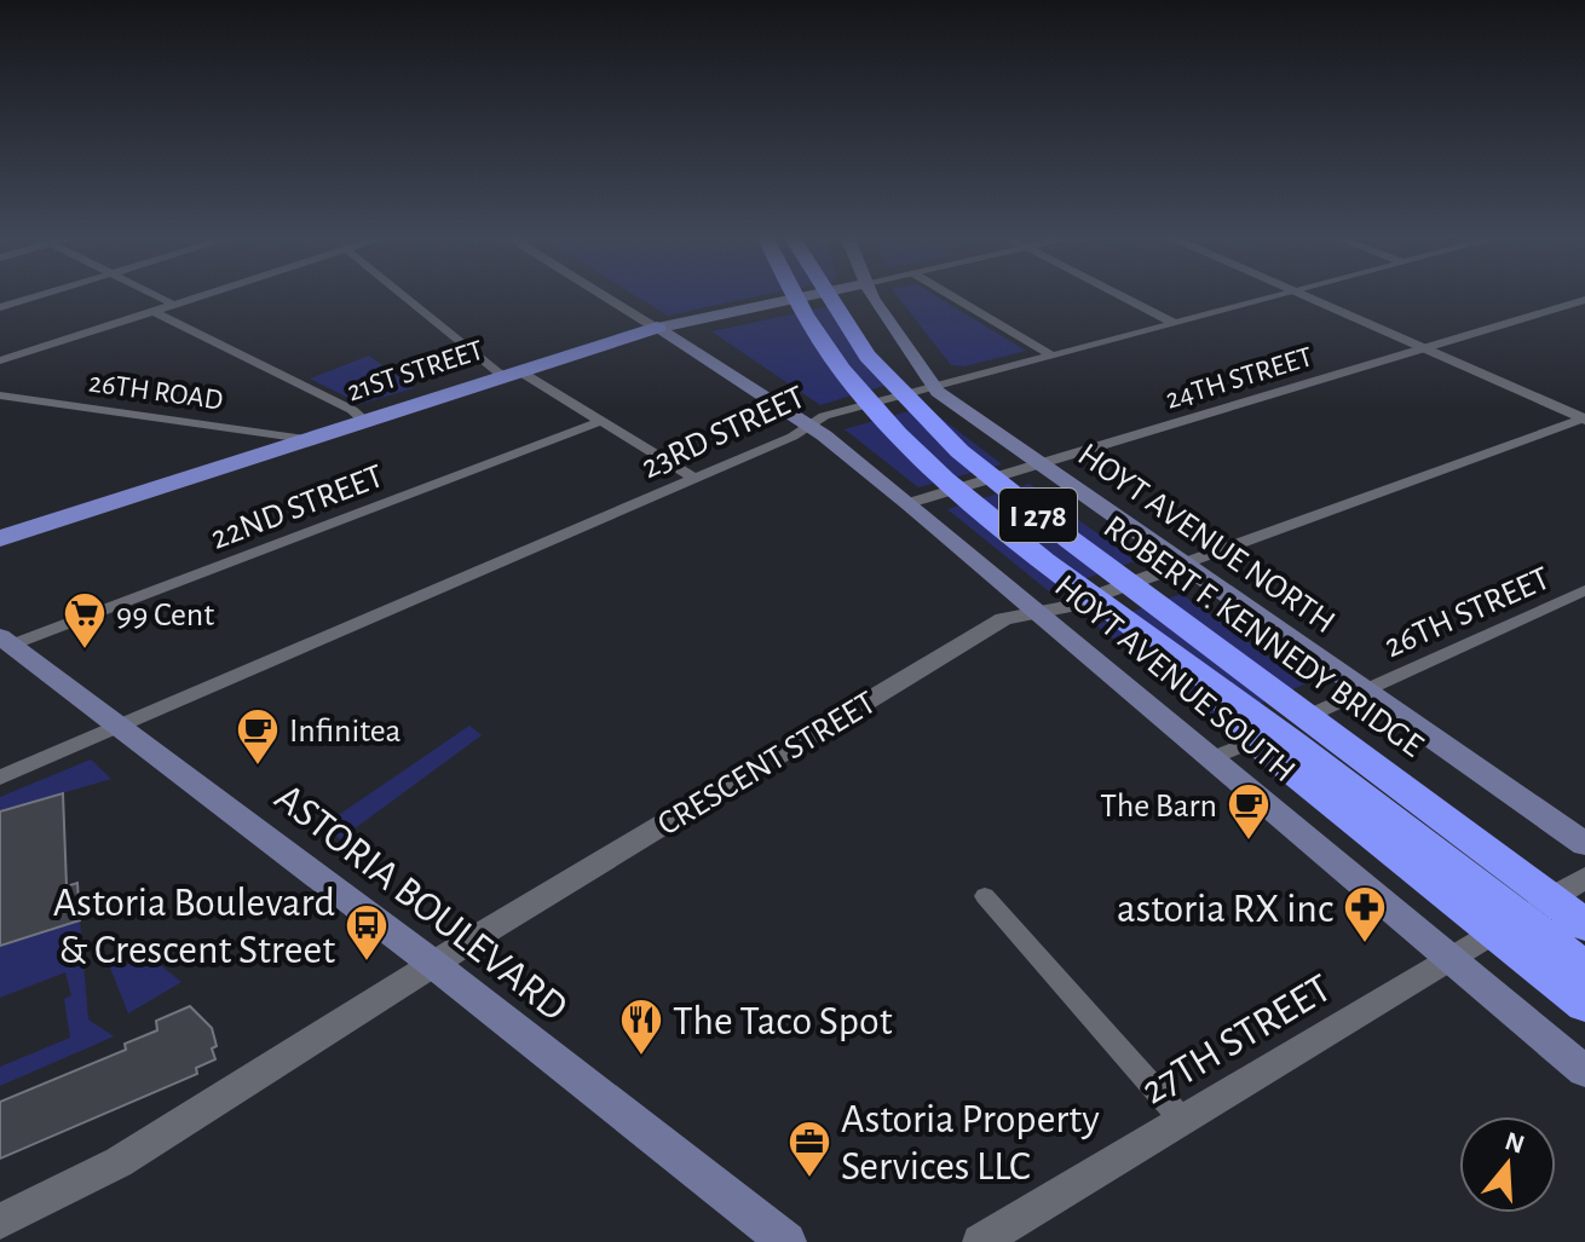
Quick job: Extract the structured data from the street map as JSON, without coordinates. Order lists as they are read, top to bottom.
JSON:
{
  "streets": {
    "highway": ["I 278", "ROBERT F. KENNEDY BRIDGE"],
    "main road": [
      "21ST STREET",
      "HOYT AVENUE NORTH",
      "HOYT AVENUE SOUTH",
      "ASTORIA BOULEVARD"
    ],
    "street": [
      "24TH STREET",
      "26TH ROAD",
      "23RD STREET",
      "22ND STREET",
      "26TH STREET",
      "CRESCENT STREET",
      "27TH STREET"
    ]
  },
  "crossings": [
    ["21ST STREET", "26TH ROAD"],
    ["21ST STREET", "HOYT AVENUE SOUTH"],
    ["24TH STREET", "HOYT AVENUE NORTH"],
    ["24TH STREET", "HOYT AVENUE SOUTH"],
    ["23RD STREET", "HOYT AVENUE NORTH"],
    ["23RD STREET", "HOYT AVENUE SOUTH"],
    ["23RD STREET", "ASTORIA BOULEVARD"],
    ["22ND STREET", "ASTORIA BOULEVARD"],
    ["I 278", "ROBERT F. KENNEDY BRIDGE"],
    ["HOYT AVENUE NORTH", "26TH STREET"],
    ["HOYT AVENUE NORTH", "CRESCENT STREET"],
    ["26TH STREET", "HOYT AVENUE SOUTH"],
    ["HOYT AVENUE SOUTH", "CRESCENT STREET"],
    ["HOYT AVENUE SOUTH", "27TH STREET"],
    ["CRESCENT STREET", "ASTORIA BOULEVARD"]
  ],
  "places": {
    "supermarket": ["99 Cent"],
    "cafe": ["Infinitea", "The Barn"],
    "pharmacy": ["astoria RX inc"],
    "bus stop": ["Astoria Boulevard & Crescent Street"],
    "restaurant": ["The Taco Spot"],
    "office": ["Astoria Property Services LLC"]
  },
  "north": "top"
}
